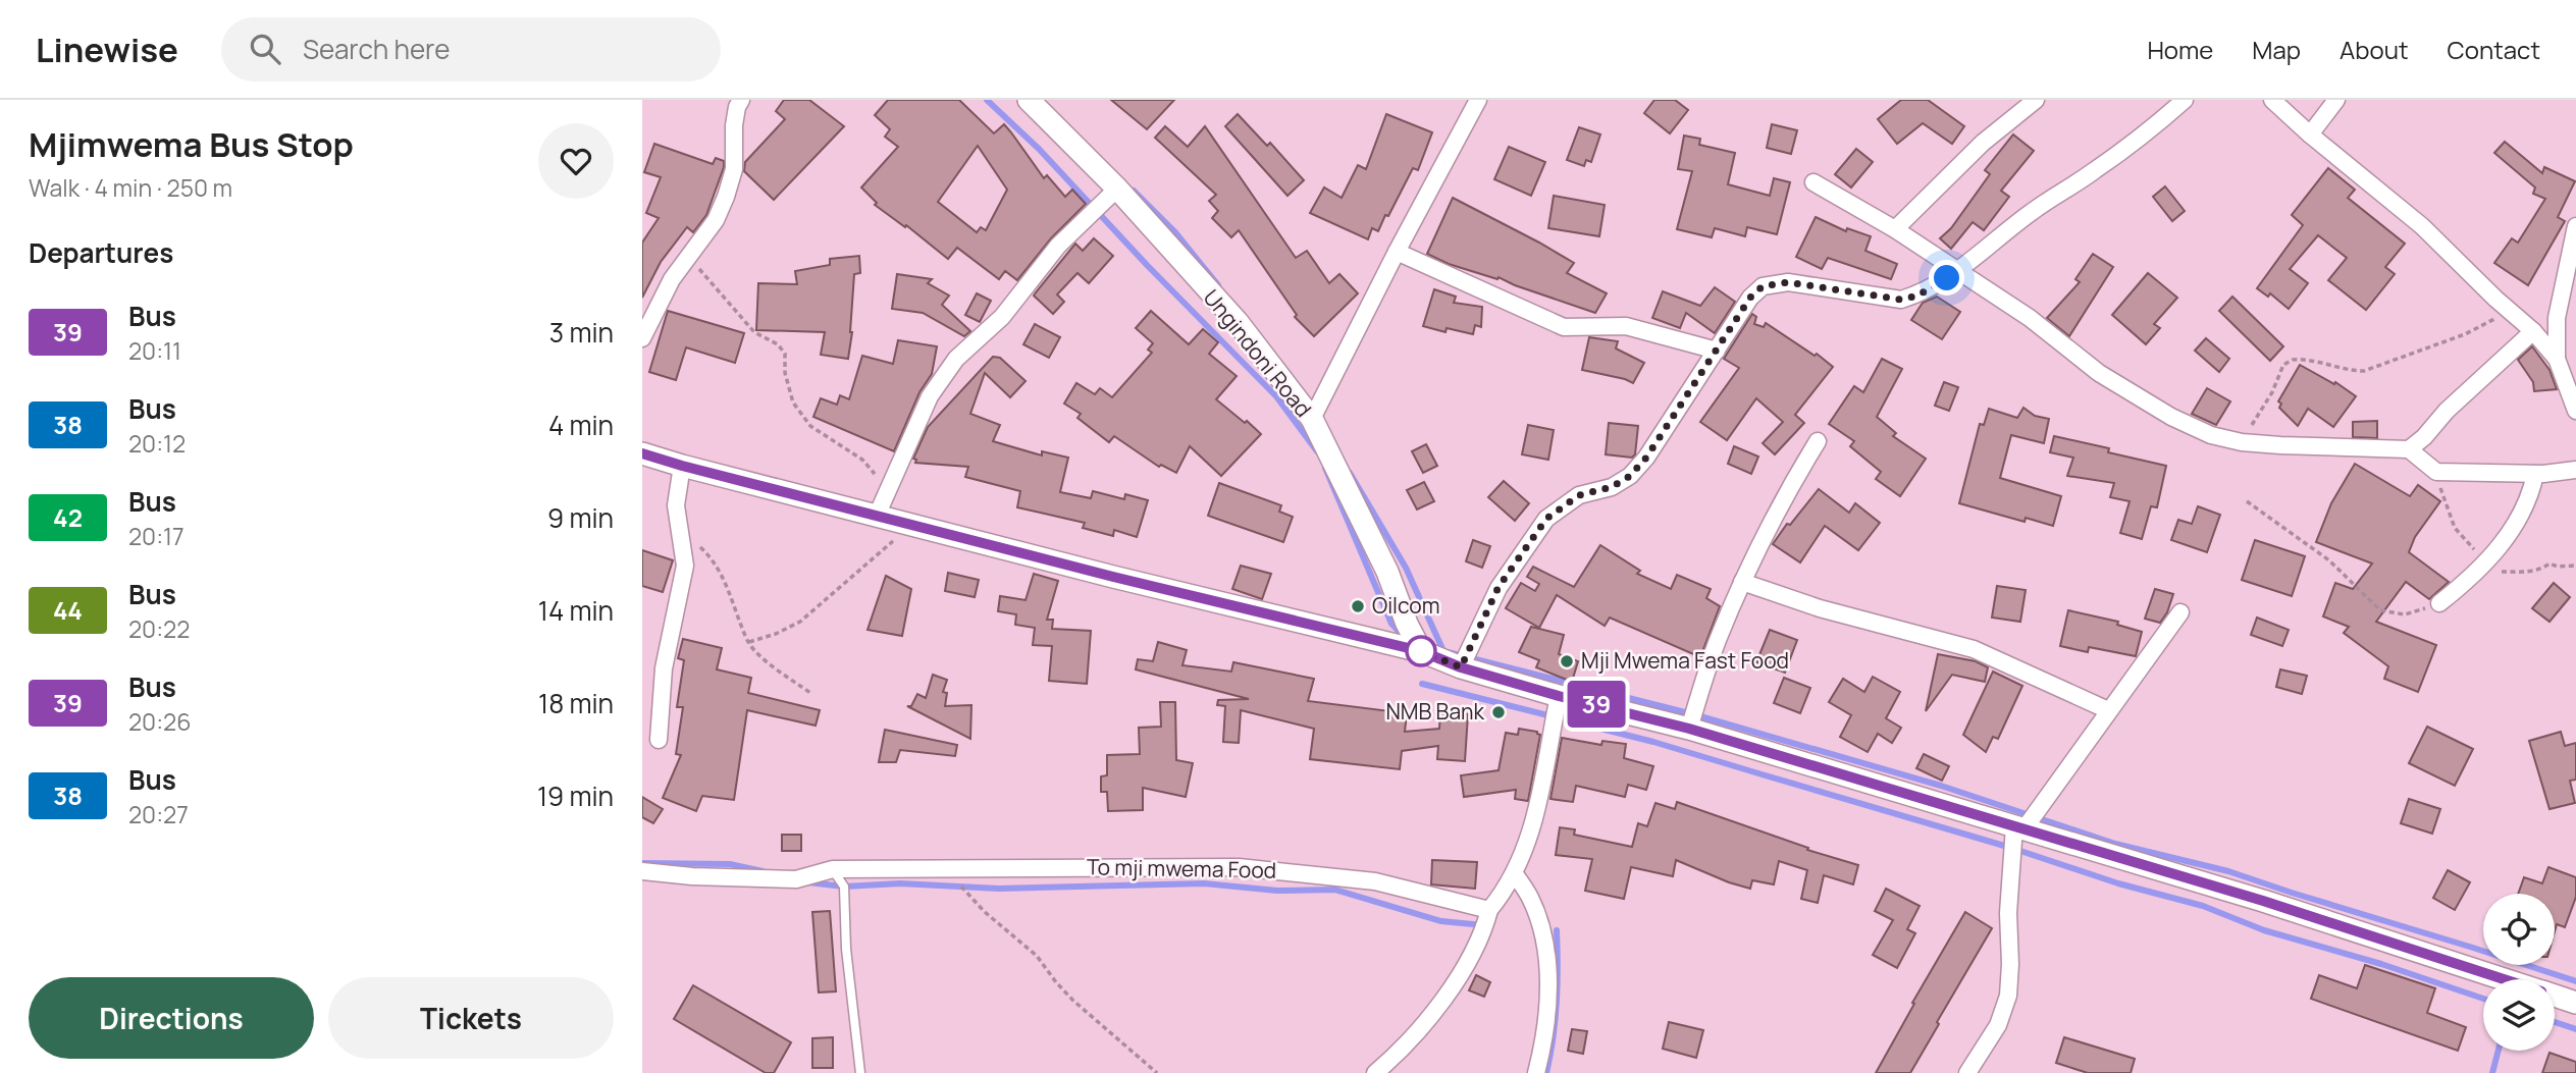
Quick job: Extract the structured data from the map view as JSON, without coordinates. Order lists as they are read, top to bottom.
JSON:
{
  "streets": {
    "main road": ["Ungindoni Road"],
    "street": ["To mji mwema Food"]
  },
  "places": ["Oilcom", "Mji Mwema Fast Food", "NMB Bank"],
  "lines": ["bus line 39"],
  "page": {
    "header": "Linewise",
    "search": "Search here",
    "nav": [
      "Home",
      "Map",
      "About",
      "Contact"
    ],
    "heading": [
      ["Mjimwema Bus Stop", "Walk · 4 min · 250 m"],
      "Departures"
    ],
    "on_map": "39",
    "list": [
      {
        "mark": "39",
        "name": "Bus",
        "note": "20:11",
        "value": "3 min"
      },
      {
        "mark": "38",
        "name": "Bus",
        "note": "20:12",
        "value": "4 min"
      },
      {
        "mark": "42",
        "name": "Bus",
        "note": "20:17",
        "value": "9 min"
      },
      {
        "mark": "44",
        "name": "Bus",
        "note": "20:22",
        "value": "14 min"
      },
      {
        "mark": "39",
        "name": "Bus",
        "note": "20:26",
        "value": "18 min"
      },
      {
        "mark": "38",
        "name": "Bus",
        "note": "20:27",
        "value": "19 min"
      }
    ],
    "buttons": ["Directions", "Tickets"]
  }
}
